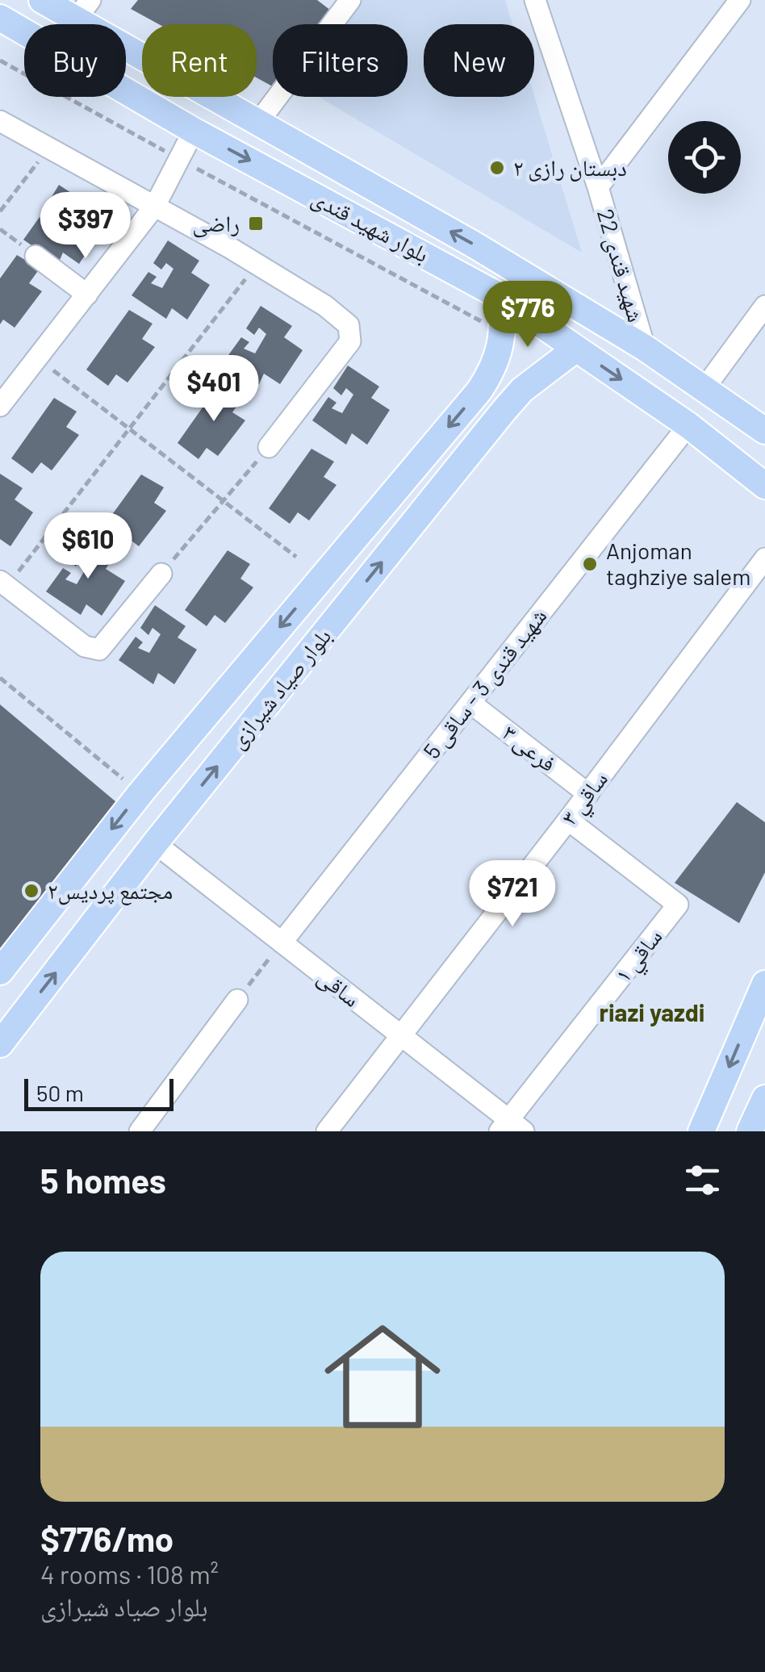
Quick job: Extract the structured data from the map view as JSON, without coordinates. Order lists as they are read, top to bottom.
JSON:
{
  "streets": {
    "main road": ["بلوار شهید قندی", "بلوار صیاد شیرازی"],
    "street": [
      "شهید قندی 22",
      "شهید قندی 3 - ساقی 5",
      "فرعی ۳",
      "ساقي ۳",
      "ساقي ۱",
      "ساقی"
    ]
  },
  "crossings": [
    ["بلوار شهید قندی", "شهید قندی 22"],
    ["بلوار شهید قندی", "شهید قندی 3 - ساقی 5"],
    ["بلوار شهید قندی", "بلوار صیاد شیرازی"],
    ["شهید قندی 3 - ساقی 5", "فرعی ۳"],
    ["شهید قندی 3 - ساقی 5", "ساقی"],
    ["بلوار صیاد شیرازی", "ساقی"],
    ["فرعی ۳", "ساقي ۳"],
    ["ساقي ۳", "ساقي ۱"],
    ["ساقي ۳", "ساقی"],
    ["ساقي ۱", "ساقی"]
  ],
  "districts": ["riazi yazdi"],
  "places": {
    "other": ["دبستان رازی ۲", "Anjoman taghziye salem", "مجتمع پردیس۲"],
    "transit": ["راضی"]
  },
  "scale_bar": "50 m",
  "page": {
    "chip": [
      "Buy",
      "Rent",
      "Filters",
      "New"
    ],
    "price": [
      "$397",
      "$776",
      "$401",
      "$610",
      "$721"
    ],
    "scale": "50 m",
    "heading": "5 homes",
    "list": [
      {
        "name": "$776/mo",
        "note": "4 rooms · 108 m² · بلوار صیاد شیرازی"
      }
    ]
  }
}
